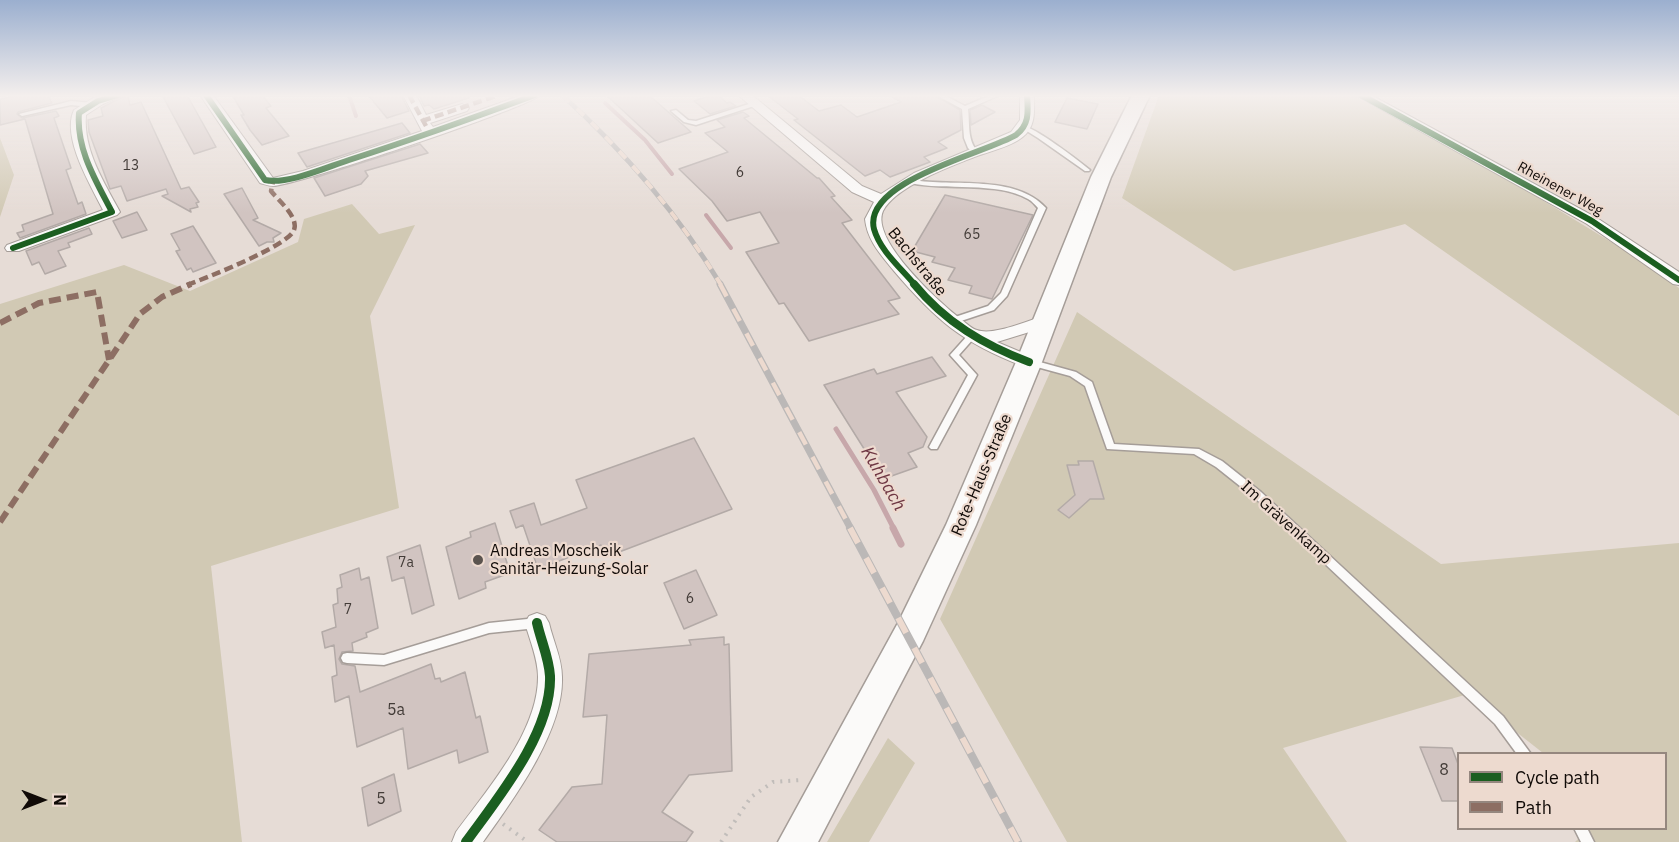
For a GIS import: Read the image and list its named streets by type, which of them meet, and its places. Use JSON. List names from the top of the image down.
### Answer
{
  "streets": {
    "main road": ["Rote-Haus-Straße"],
    "street": ["Rheinener Weg", "Bachstraße"],
    "lane": ["Im Grävenkamp"]
  },
  "crossings": [
    ["Bachstraße", "Rote-Haus-Straße"],
    ["Bachstraße", "Im Grävenkamp"],
    ["Rote-Haus-Straße", "Im Grävenkamp"]
  ],
  "water": ["Kuhbach"],
  "places": ["Andreas Moscheik Sanitär-Heizung-Solar"],
  "house_numbers": [
    "13",
    "6",
    "65",
    "7a",
    "6",
    "7",
    "5a",
    "8",
    "5"
  ],
  "legend": ["Cycle path", "Path"],
  "north": "right"
}
